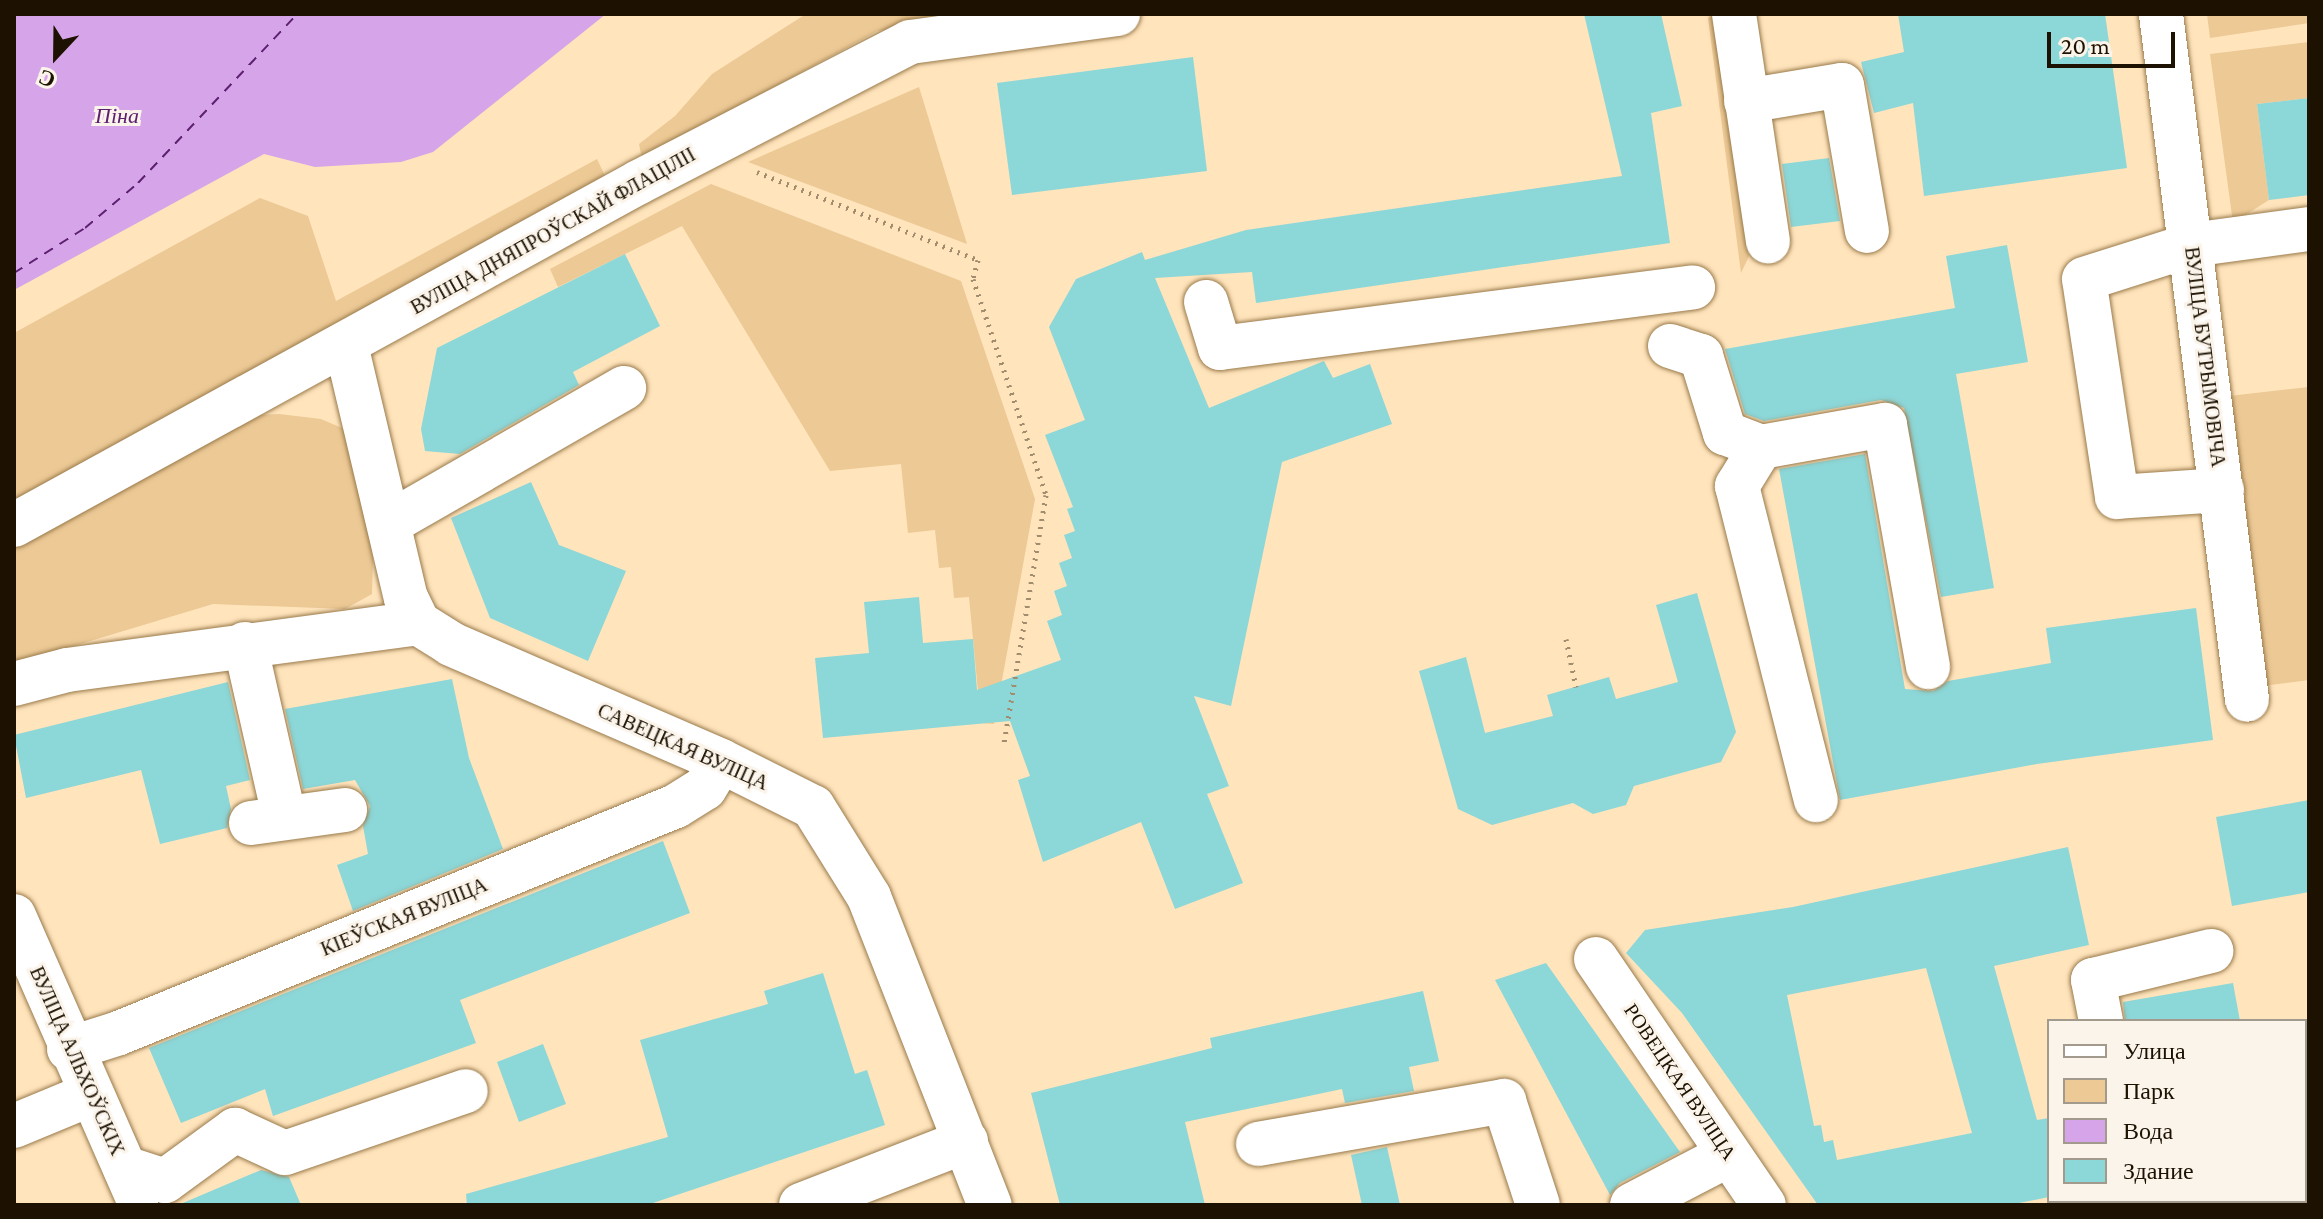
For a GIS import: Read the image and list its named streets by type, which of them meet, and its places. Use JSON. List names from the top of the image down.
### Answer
{
  "streets": {
    "street": [
      "ВУЛІЦА ДНЯПРОЎСКАЙ ФЛАЦІЛІІ",
      "ВУЛІЦА БУТРЫМОВІЧА",
      "САВЕЦКАЯ ВУЛІЦА",
      "КІЕЎСКАЯ ВУЛІЦА",
      "ВУЛІЦА АЛЬХОЎСКІХ",
      "РОВЕЦКАЯ ВУЛІЦА"
    ]
  },
  "crossings": [
    ["САВЕЦКАЯ ВУЛІЦА", "КІЕЎСКАЯ ВУЛІЦА"],
    ["КІЕЎСКАЯ ВУЛІЦА", "ВУЛІЦА АЛЬХОЎСКІХ"]
  ],
  "water": ["Піна"],
  "legend": [
    "Улица",
    "Парк",
    "Вода",
    "Здание"
  ],
  "scale_bar": "20 m",
  "north": "bottom"
}
